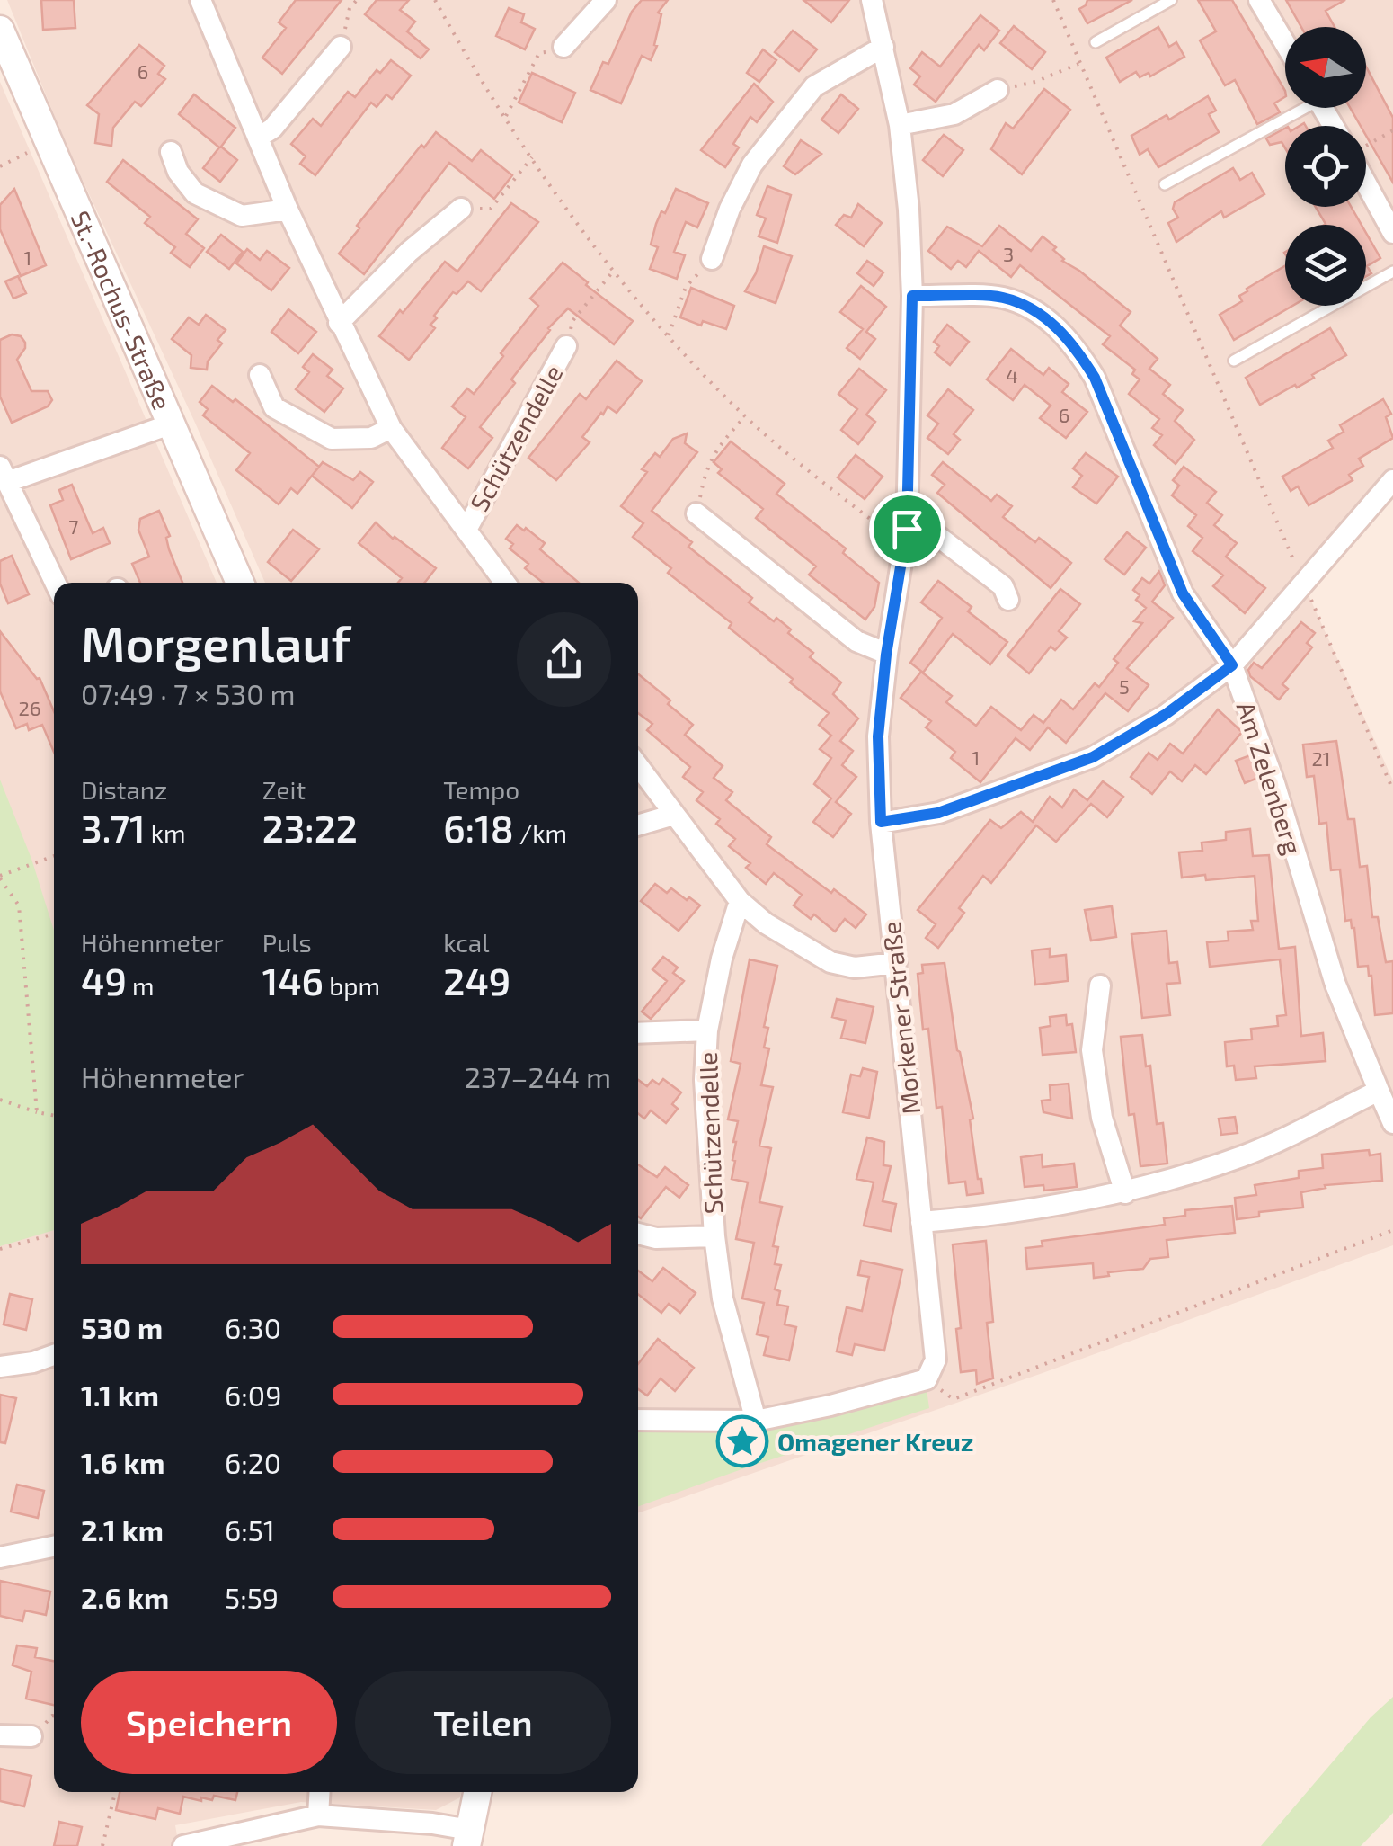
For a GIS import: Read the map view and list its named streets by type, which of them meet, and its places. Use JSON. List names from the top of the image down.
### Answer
{
  "streets": {
    "street": [
      "St.-Rochus-Straße",
      "Schützendelle",
      "Am Zelenberg",
      "Morkener Straße"
    ]
  },
  "crossings": [
    ["Am Zelenberg", "Morkener Straße"]
  ],
  "places": {
    "place": ["Omagener Kreuz"]
  },
  "house_numbers": [
    "6",
    "3",
    "1",
    "4",
    "6",
    "7",
    "5",
    "26",
    "1",
    "21"
  ],
  "north": "left",
  "page": {
    "heading": ["Morgenlauf", "07:49 · 7 × 530 m"],
    "stats": [
      ["Distanz", "3.71 km"],
      ["Zeit", "23:22"],
      ["Tempo", "6:18 /km"],
      ["Höhenmeter", "49 m"],
      ["Puls", "146 bpm"],
      ["kcal", "249"]
    ],
    "chart": ["Höhenmeter", "237–244 m"],
    "list": [
      {
        "name": "530 m",
        "note": "6:30"
      },
      {
        "name": "1.1 km",
        "note": "6:09"
      },
      {
        "name": "1.6 km",
        "note": "6:20"
      },
      {
        "name": "2.1 km",
        "note": "6:51"
      },
      {
        "name": "2.6 km",
        "note": "5:59"
      }
    ],
    "buttons": ["Speichern", "Teilen"]
  }
}
